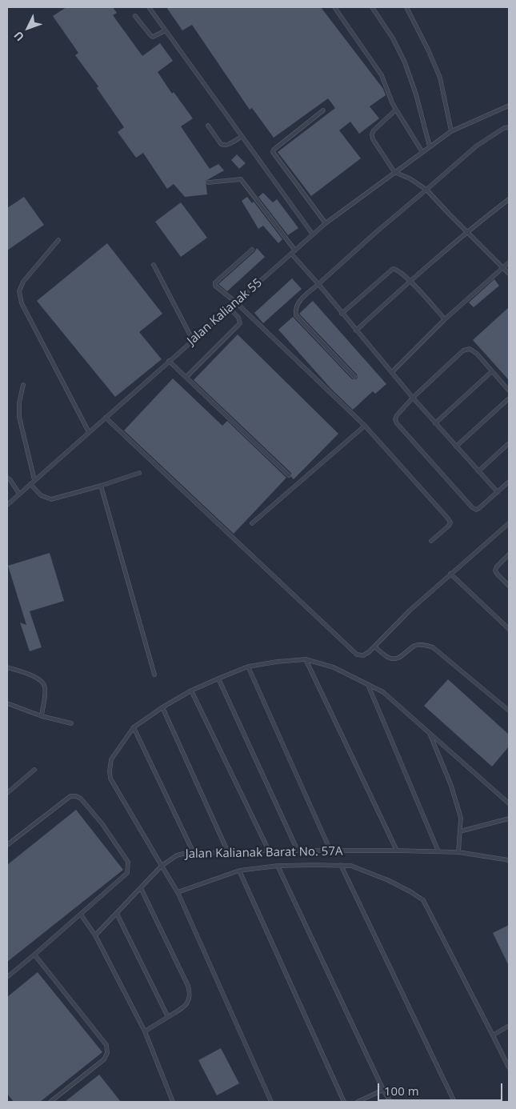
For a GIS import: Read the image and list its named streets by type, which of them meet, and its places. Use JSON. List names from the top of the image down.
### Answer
{
  "streets": {
    "lane": ["Jalan Kalianak 55", "Jalan Kalianak Barat No. 57A"]
  },
  "scale_bar": "100 m",
  "north": "bottom left"
}
